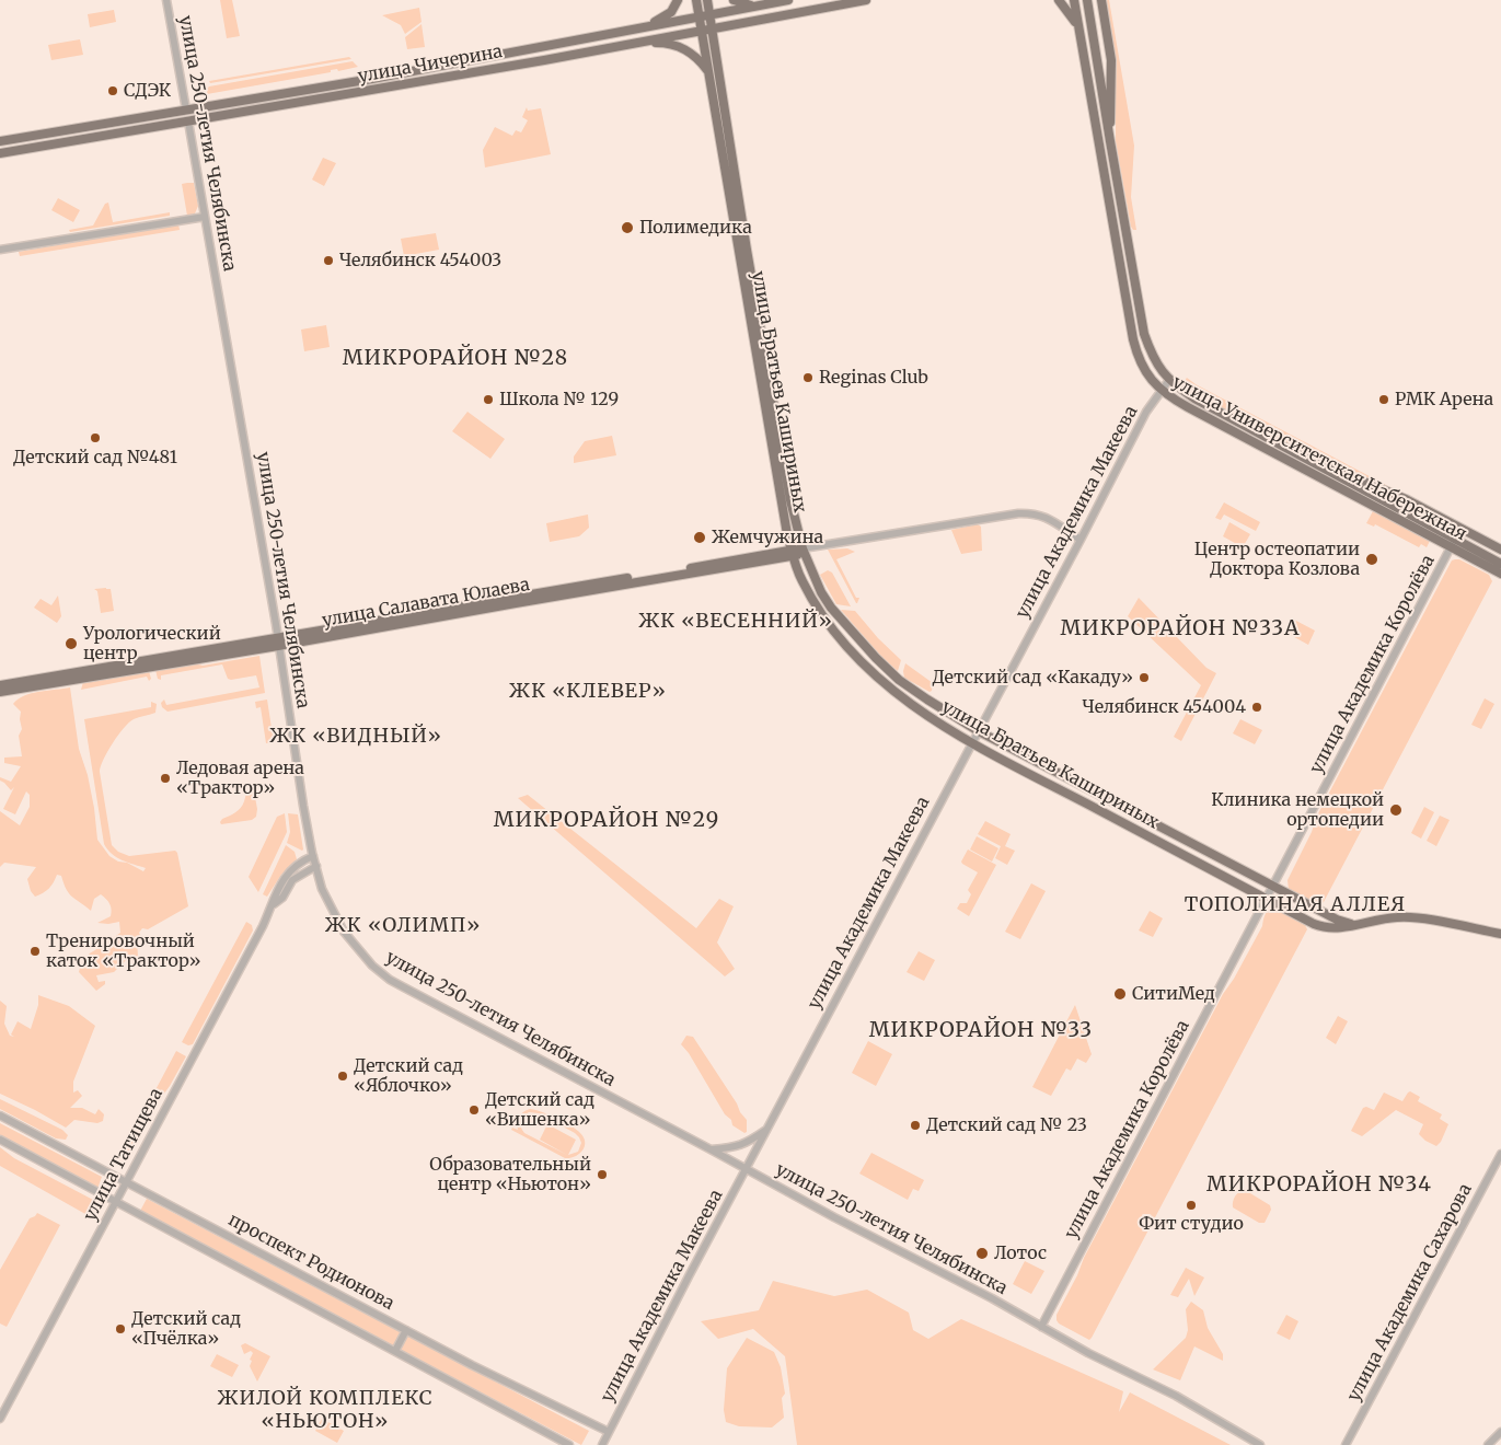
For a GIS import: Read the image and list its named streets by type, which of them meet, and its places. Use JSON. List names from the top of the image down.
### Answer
{
  "streets": {
    "main road": [
      "улица Чичерина",
      "улица 250-летия Челябинска",
      "улица Братьев Кашириных",
      "улица Университетская Набережная",
      "улица Салавата Юлаева"
    ],
    "street": [
      "улица Академика Макеева",
      "улица Академика Королёва",
      "улица Татищева",
      "проспект Родионова",
      "улица Академика Сахарова"
    ]
  },
  "crossings": [
    ["улица Чичерина", "улица 250-летия Челябинска"],
    ["улица Чичерина", "улица Братьев Кашириных"],
    ["улица 250-летия Челябинска", "улица Академика Макеева"],
    ["улица 250-летия Челябинска", "улица Салавата Юлаева"],
    ["улица 250-летия Челябинска", "улица Академика Королёва"],
    ["улица 250-летия Челябинска", "улица Татищева"],
    ["улица Братьев Кашириных", "улица Академика Макеева"],
    ["улица Братьев Кашириных", "улица Салавата Юлаева"],
    ["улица Братьев Кашириных", "улица Академика Королёва"],
    ["улица Университетская Набережная", "улица Академика Макеева"],
    ["улица Университетская Набережная", "улица Академика Королёва"],
    ["улица Академика Макеева", "улица Салавата Юлаева"],
    ["улица Академика Макеева", "проспект Родионова"],
    ["улица Татищева", "проспект Родионова"]
  ],
  "districts": [
    "МИКРОРАЙОН №28",
    "ЖК «ВЕСЕННИЙ»",
    "МИКРОРАЙОН №33А",
    "ЖК «КЛЕВЕР»",
    "ЖК «ВИДНЫЙ»",
    "МИКРОРАЙОН №29",
    "ТОПОЛИНАЯ АЛЛЕЯ",
    "ЖК «ОЛИМП»",
    "МИКРОРАЙОН №33",
    "МИКРОРАЙОН №34",
    "ЖИЛОЙ КОМПЛЕКС «НЬЮТОН»"
  ],
  "places": [
    "СДЭК",
    "Полимедика",
    "Челябинск 454003",
    "Reginas Club",
    "Школа № 129",
    "РМК Арена",
    "Детский сад №481",
    "Жемчужина",
    "Центр остеопатии Доктора Козлова",
    "Урологический центр",
    "Детский сад «Какаду»",
    "Челябинск 454004",
    "Ледовая арена «Трактор»",
    "Клиника немецкой ортопедии",
    "Тренировочный каток «Трактор»",
    "СитиМед",
    "Детский сад «Яблочко»",
    "Детский сад «Вишенка»",
    "Детский сад № 23",
    "Образовательный центр «Ньютон»",
    "Фит студио",
    "Лотос",
    "Детский сад «Пчёлка»"
  ]
}
